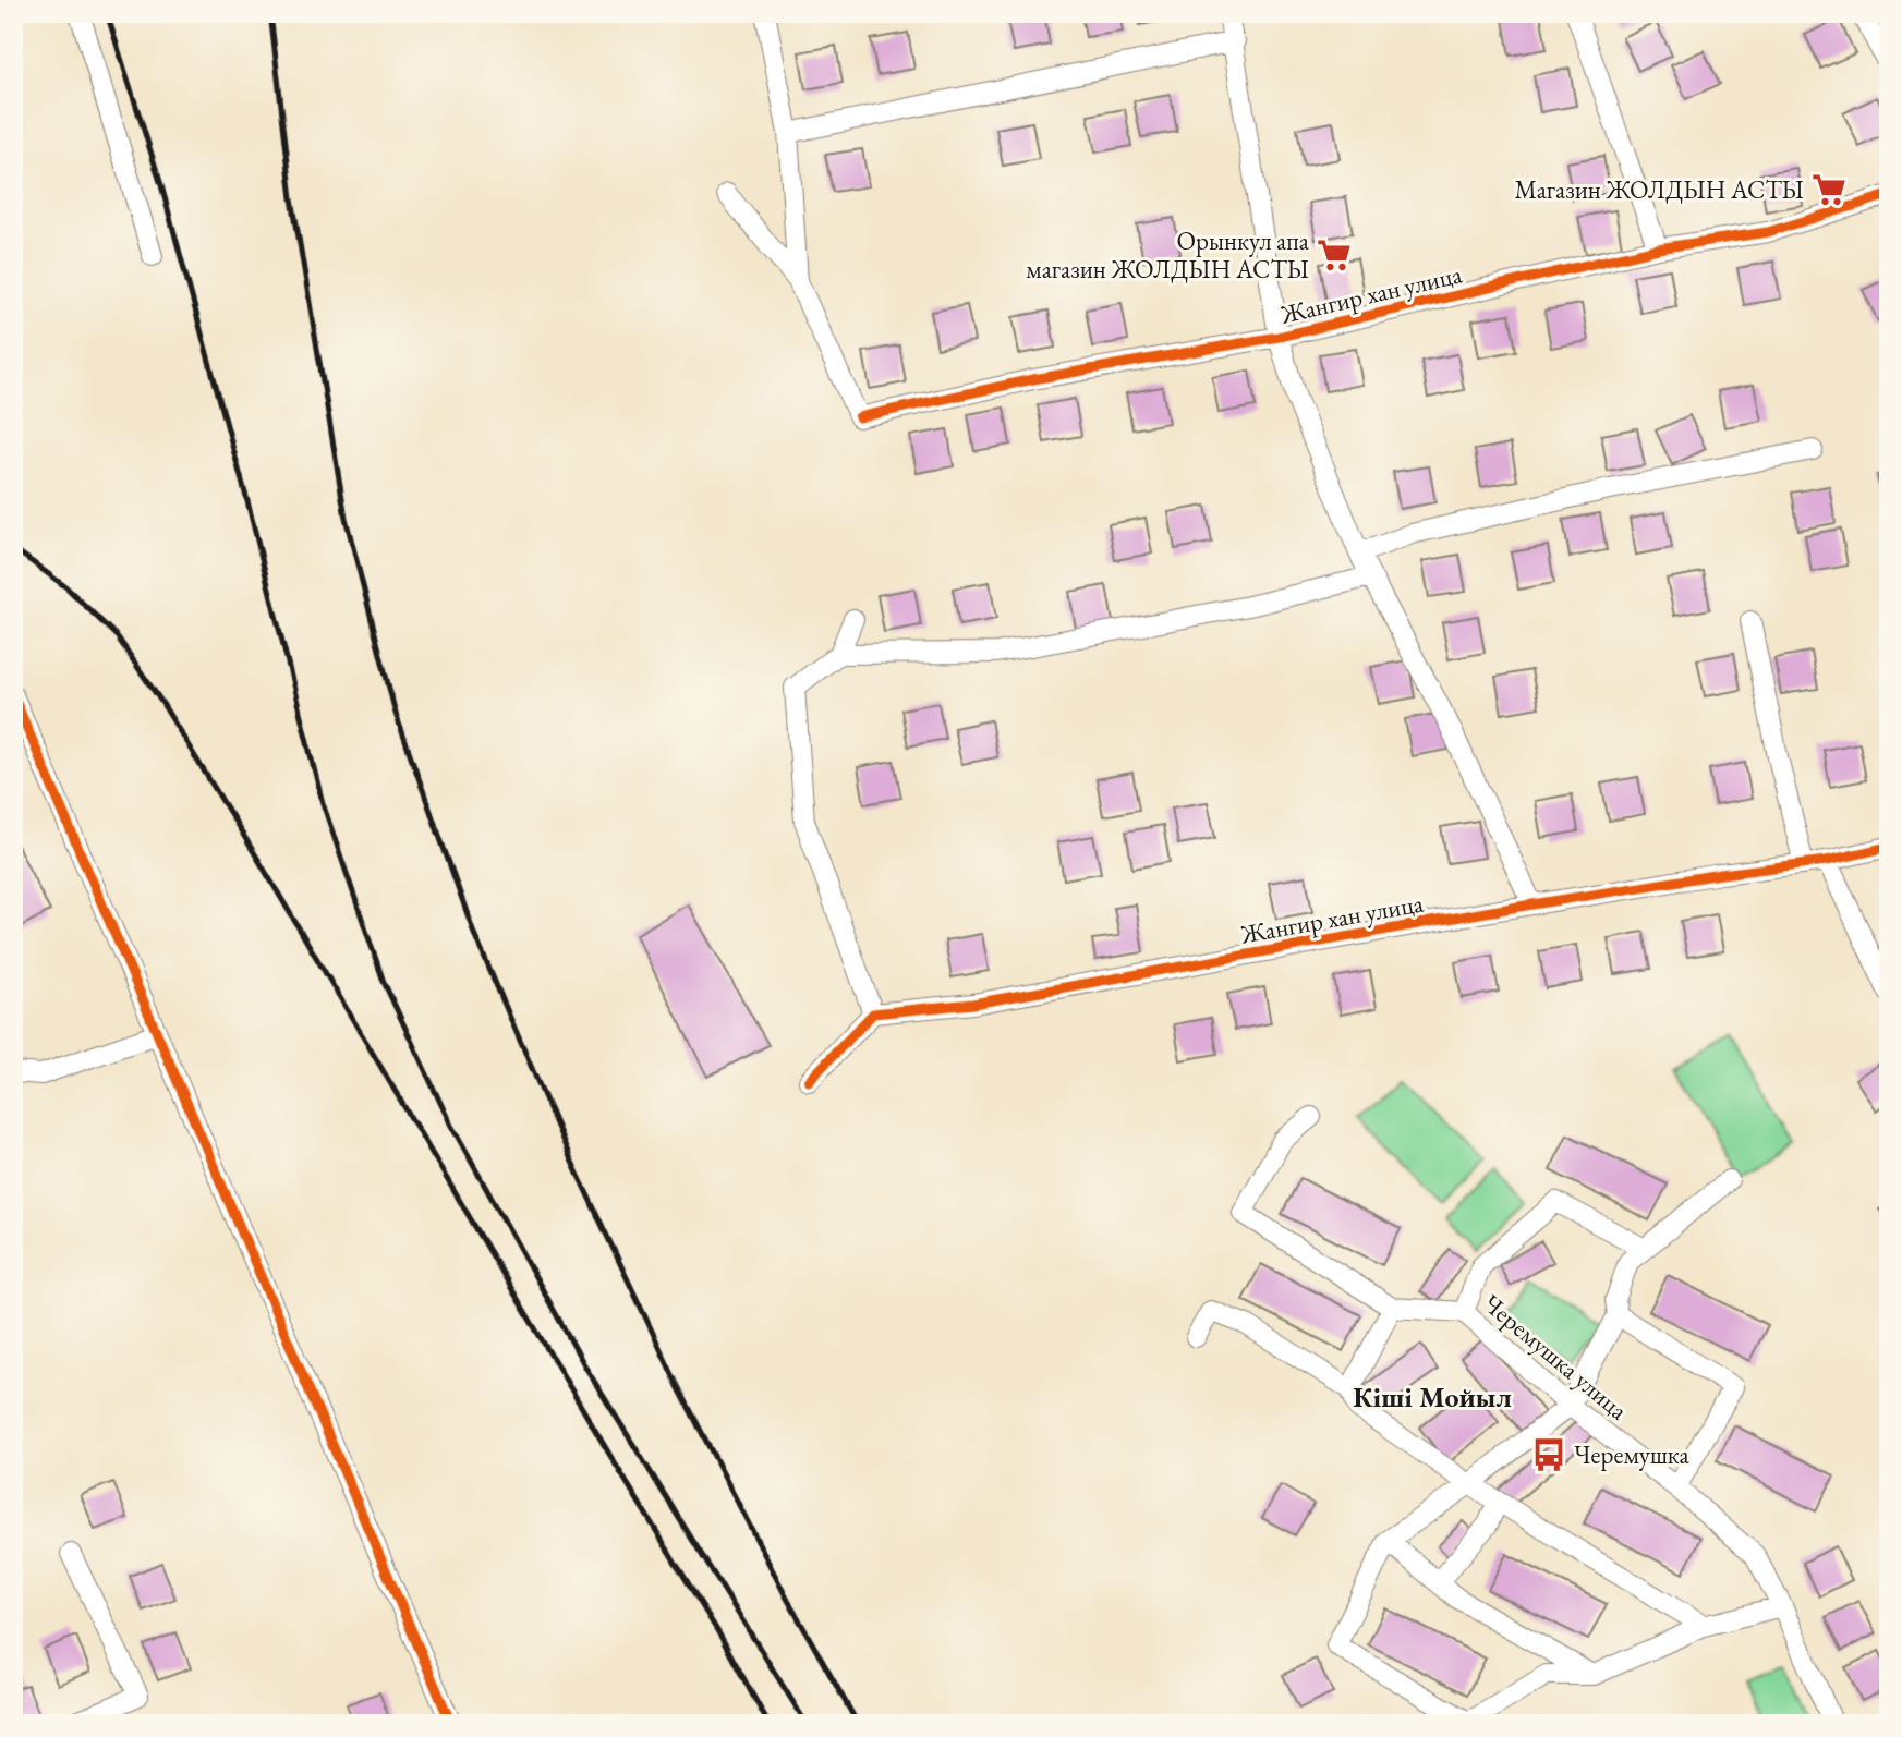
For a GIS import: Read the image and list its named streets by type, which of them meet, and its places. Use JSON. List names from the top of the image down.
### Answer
{
  "streets": {
    "street": ["Жангир хан улица", "Черемушка улица"]
  },
  "districts": ["Кіші Мойыл"],
  "places": {
    "supermarket": ["Магазин ЖОЛДЫН АСТЫ", "Орынкул апа магазин ЖОЛДЫН АСТЫ"],
    "bus stop": ["Черемушка"]
  }
}
